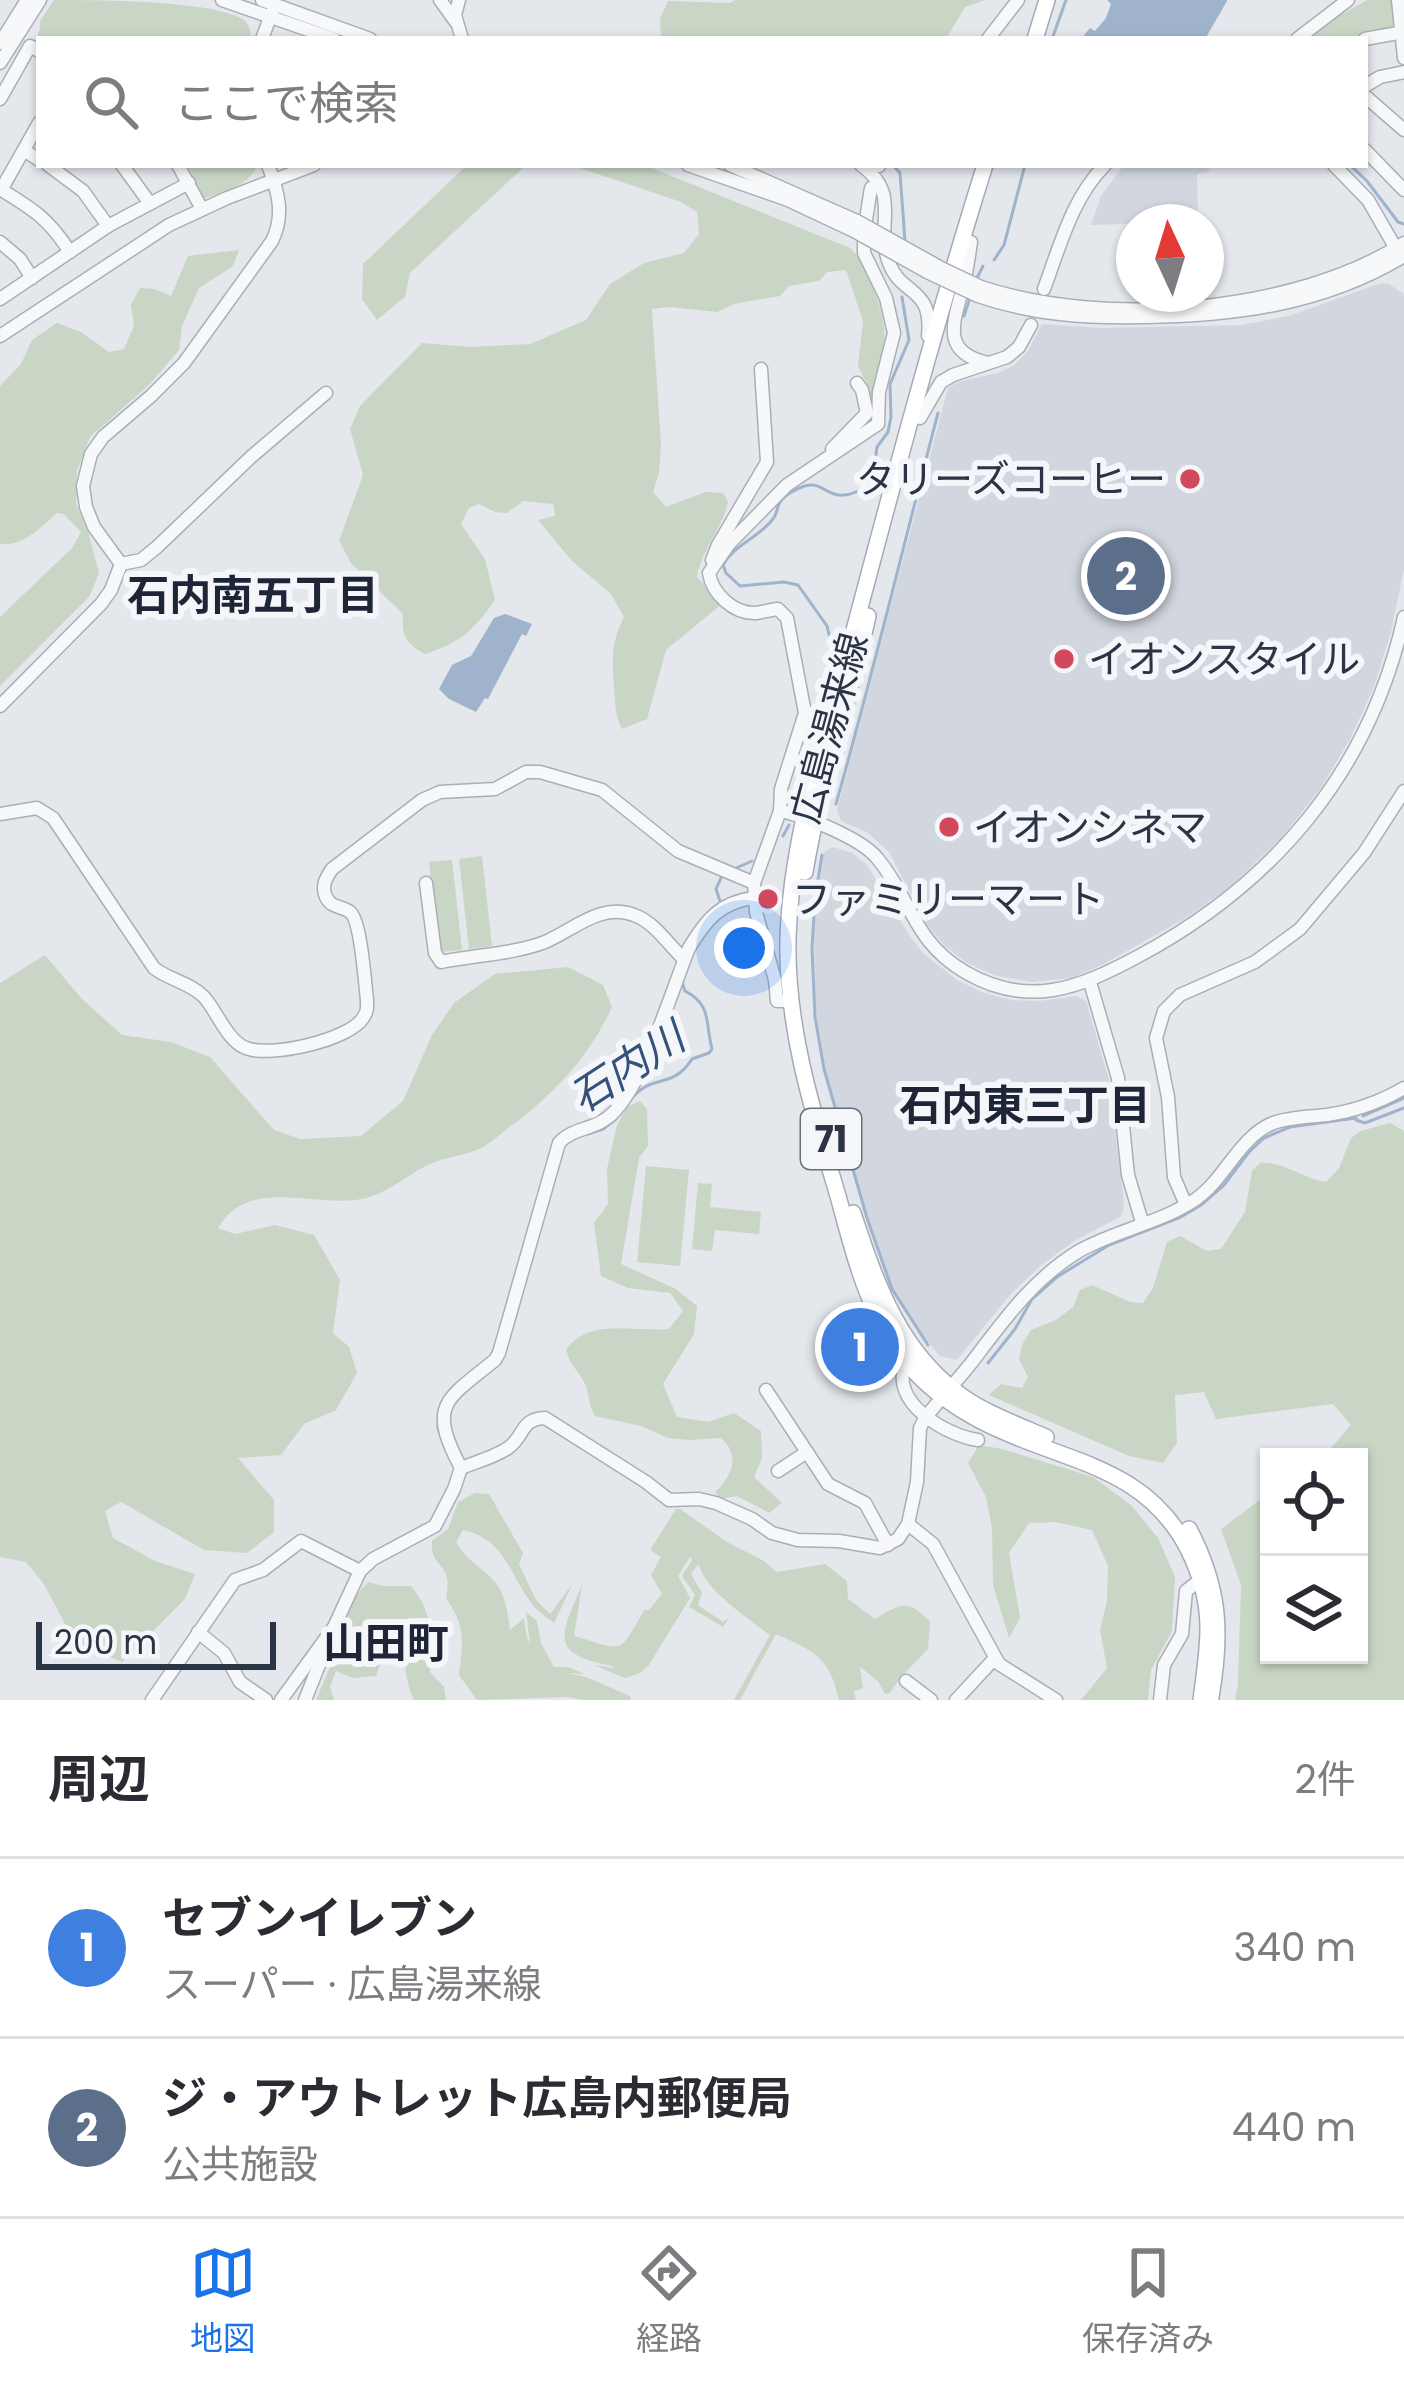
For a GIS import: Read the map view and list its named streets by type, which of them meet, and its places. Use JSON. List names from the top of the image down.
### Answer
{
  "streets": {
    "main road": ["広島湯来線", "71"]
  },
  "districts": ["石内南五丁目", "石内東三丁目", "山田町"],
  "water": ["石内川"],
  "places": [
    "タリーズコーヒー",
    "イオンスタイル",
    "イオンシネマ",
    "ファミリーマート"
  ],
  "scale_bar": "200 m",
  "north": "top",
  "page": {
    "search": "ここで検索",
    "pins": ["2", "1"],
    "scale": "200 m",
    "heading": ["周辺", "2件"],
    "list": [
      {
        "mark": "1",
        "name": "セブンイレブン",
        "note": "スーパー · 広島湯来線",
        "value": "340 m"
      },
      {
        "mark": "2",
        "name": "ジ・アウトレット広島内郵便局",
        "note": "公共施設",
        "value": "440 m"
      }
    ],
    "nav": ["地図", "経路", "保存済み"]
  }
}
